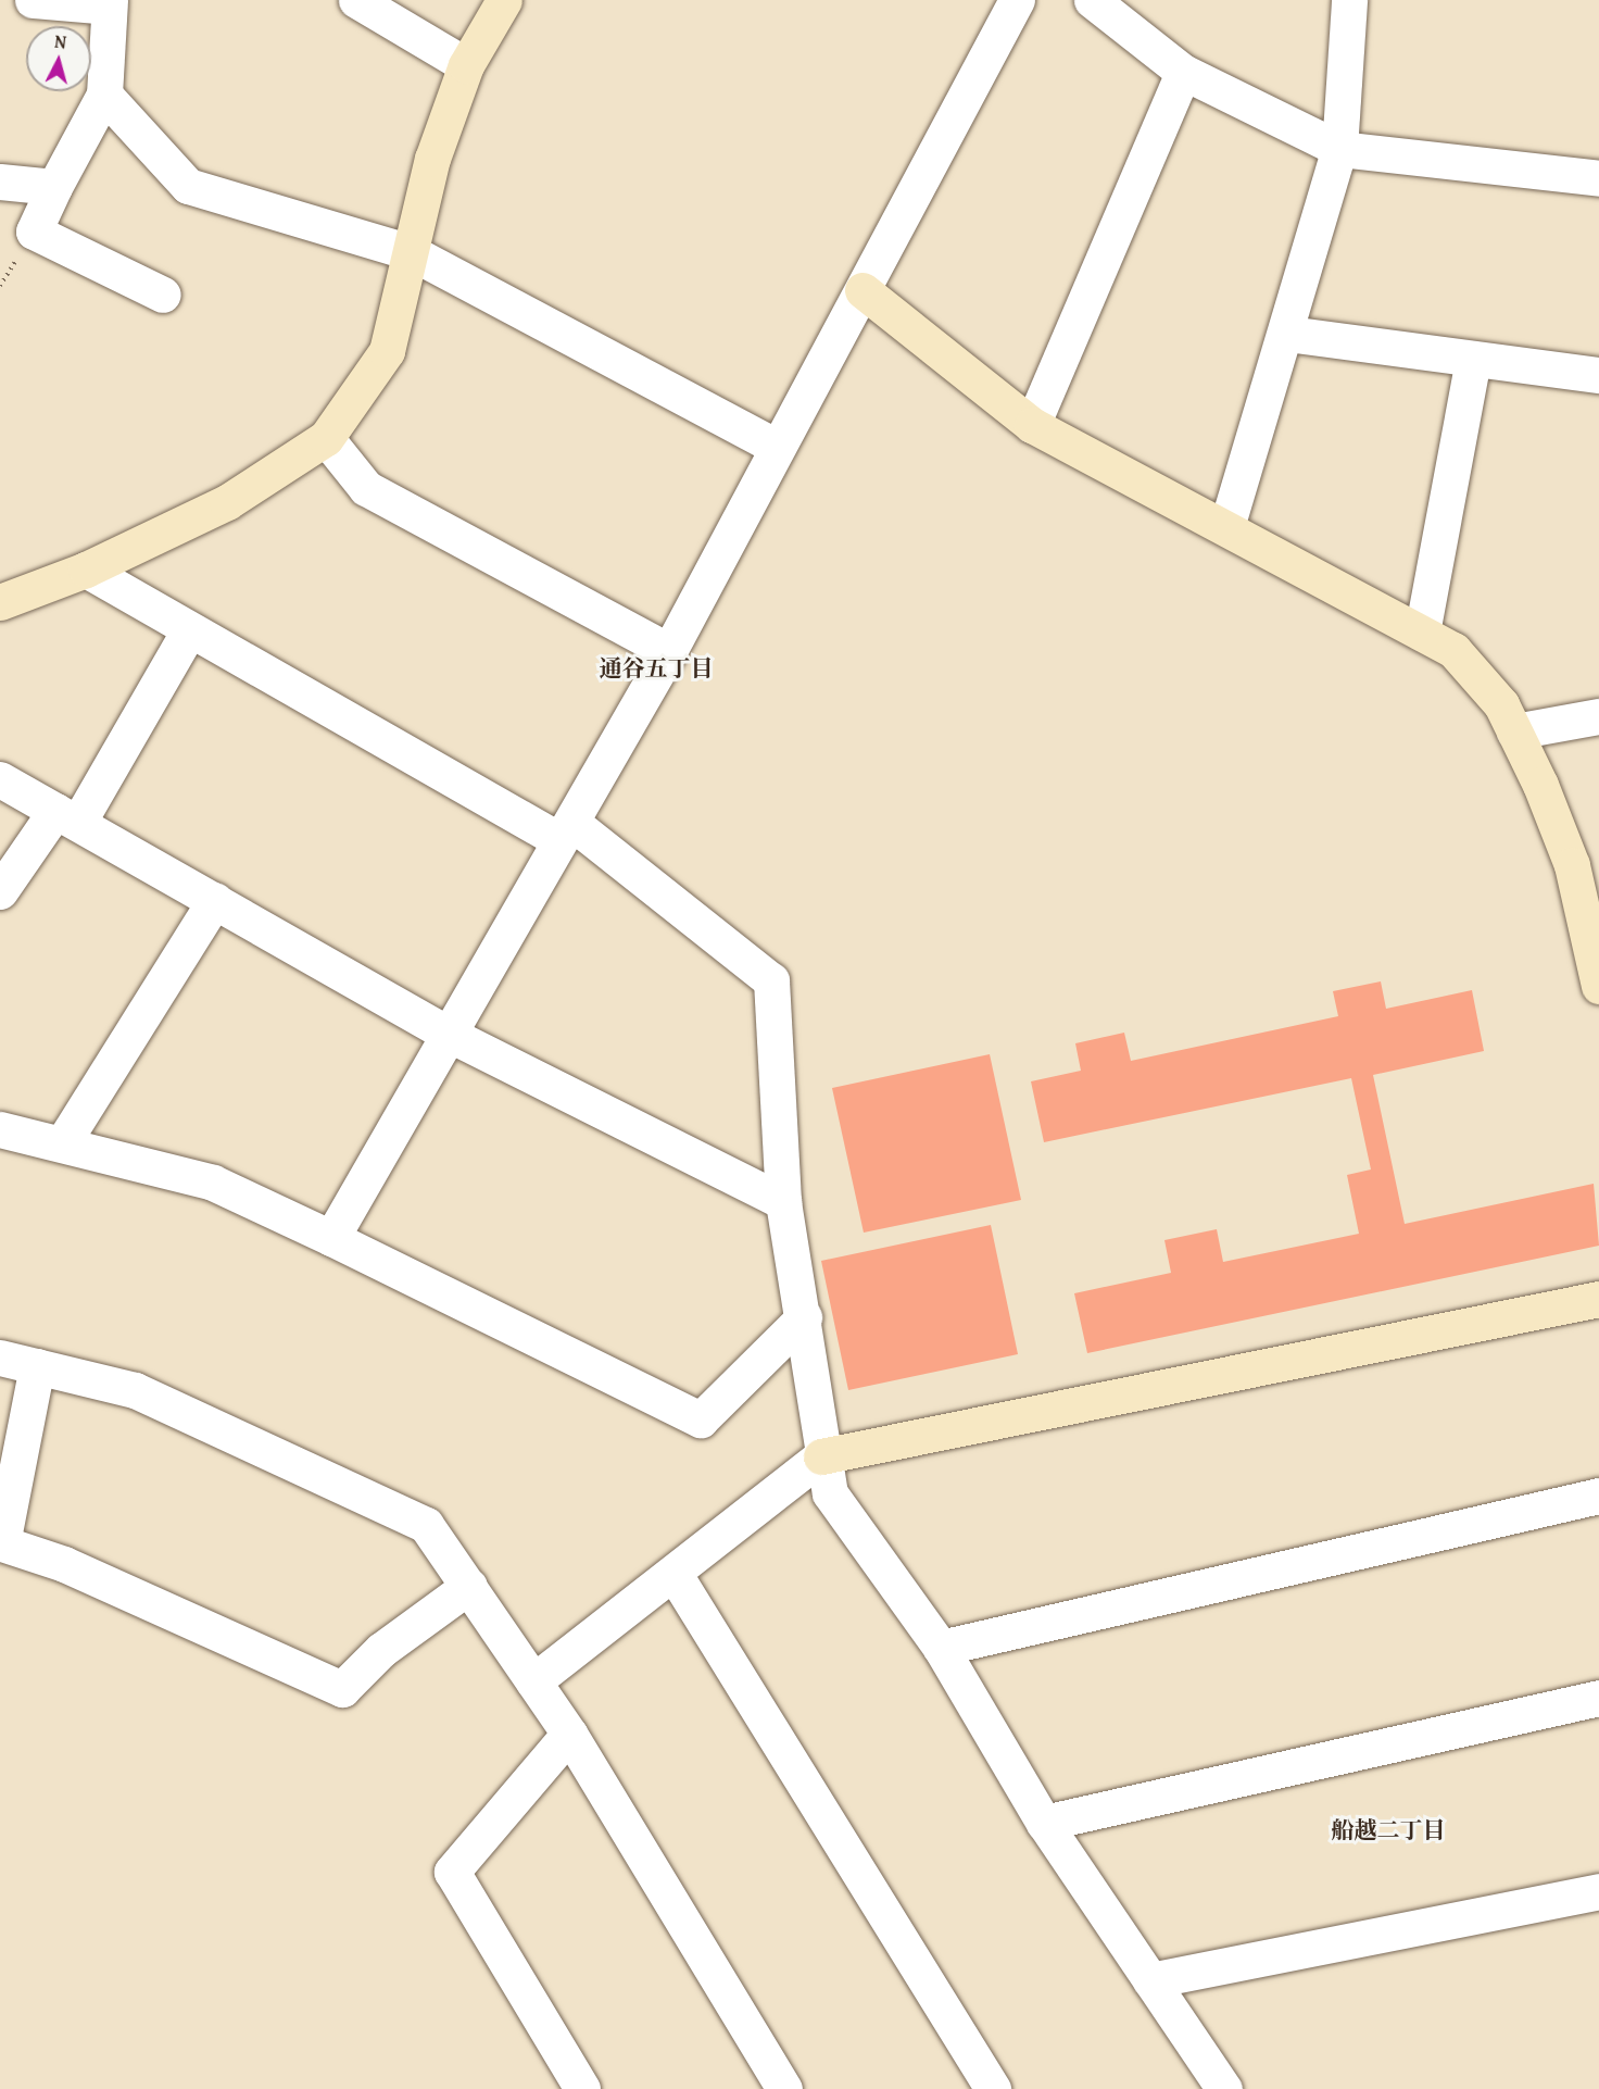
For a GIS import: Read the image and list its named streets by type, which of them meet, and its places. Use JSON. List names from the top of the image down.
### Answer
{
  "districts": ["通谷五丁目", "船越二丁目"],
  "north": "top"
}
